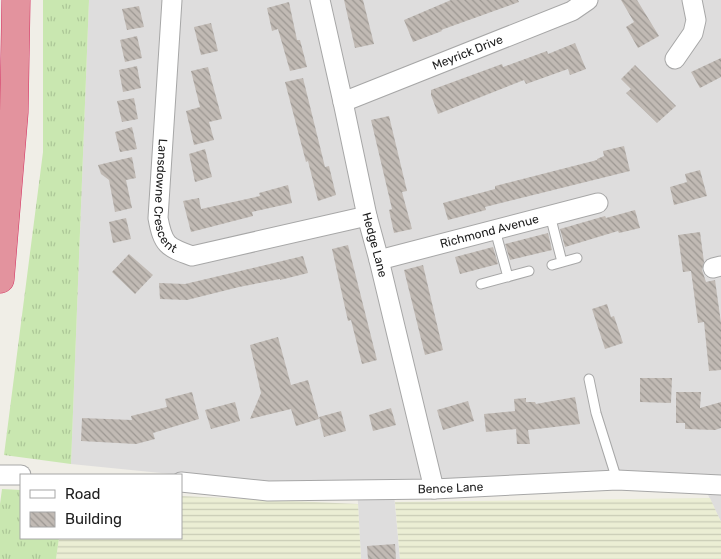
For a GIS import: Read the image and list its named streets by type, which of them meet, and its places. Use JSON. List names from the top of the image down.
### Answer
{
  "streets": {
    "street": [
      "Meyrick Drive",
      "Lansdowne Crescent",
      "Richmond Avenue",
      "Hedge Lane",
      "Bence Lane"
    ]
  },
  "crossings": [
    ["Meyrick Drive", "Hedge Lane"],
    ["Lansdowne Crescent", "Hedge Lane"],
    ["Richmond Avenue", "Hedge Lane"],
    ["Hedge Lane", "Bence Lane"]
  ],
  "legend": ["Road", "Building"]
}
